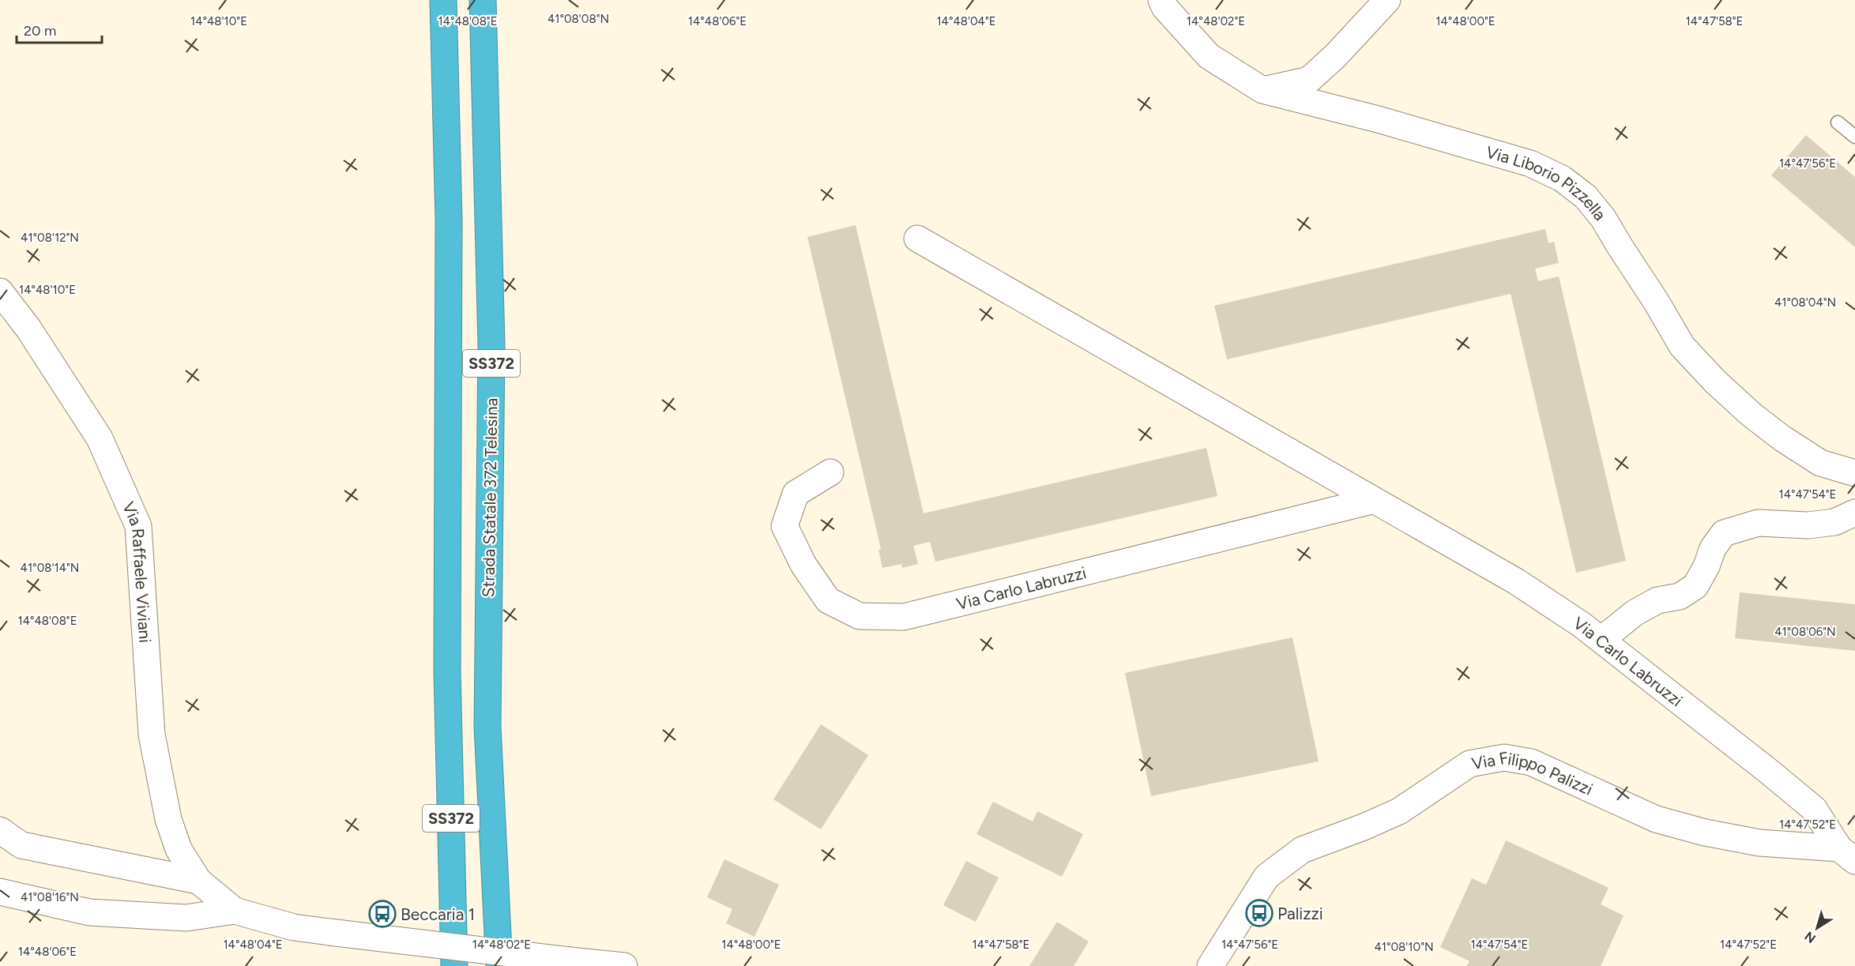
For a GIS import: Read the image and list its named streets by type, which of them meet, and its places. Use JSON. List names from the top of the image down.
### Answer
{
  "streets": {
    "highway": ["SS372", "Strada Statale 372 Telesina"],
    "street": [
      "Via Liborio Pizzella",
      "Via Raffaele Viviani",
      "Via Carlo Labruzzi",
      "Via Filippo Palizzi"
    ]
  },
  "crossings": [
    ["Via Carlo Labruzzi", "Via Filippo Palizzi"]
  ],
  "places": {
    "bus stop": ["Palizzi", "Beccaria 1"]
  },
  "scale_bar": "20 m",
  "north": "bottom left",
  "coordinates": [
    "41°08'08\"N",
    "14°48'10\"E",
    "14°48'08\"E",
    "14°48'06\"E",
    "14°48'04\"E",
    "14°48'02\"E",
    "14°48'00\"E",
    "14°47'58\"E",
    "14°47'56\"E",
    "41°08'12\"N",
    "41°08'04\"N",
    "14°47'54\"E",
    "41°08'14\"N",
    "41°08'06\"N",
    "14°47'52\"E",
    "41°08'16\"N",
    "41°08'10\"N"
  ]
}
